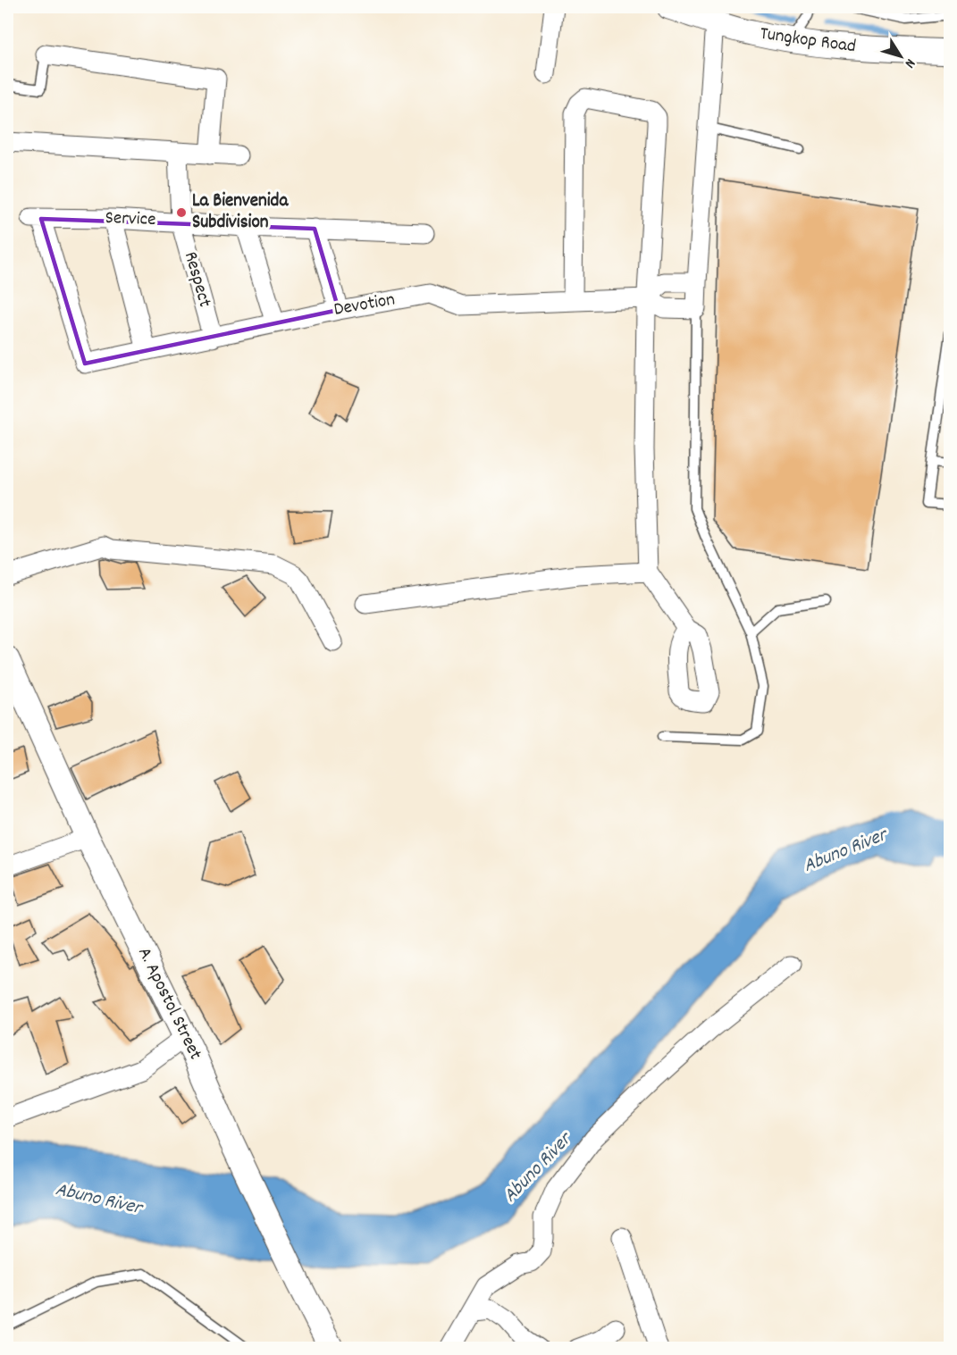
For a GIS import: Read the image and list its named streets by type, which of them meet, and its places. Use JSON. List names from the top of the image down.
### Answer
{
  "streets": {
    "street": [
      "Tungkop Road",
      "Service",
      "Respect",
      "Devotion",
      "A. Apostol Street"
    ]
  },
  "crossings": [
    ["Service", "Respect"],
    ["Service", "Devotion"],
    ["Respect", "Devotion"]
  ],
  "water": ["Abuno River"],
  "places": ["La Bienvenida Subdivision"],
  "north": "bottom right"
}
